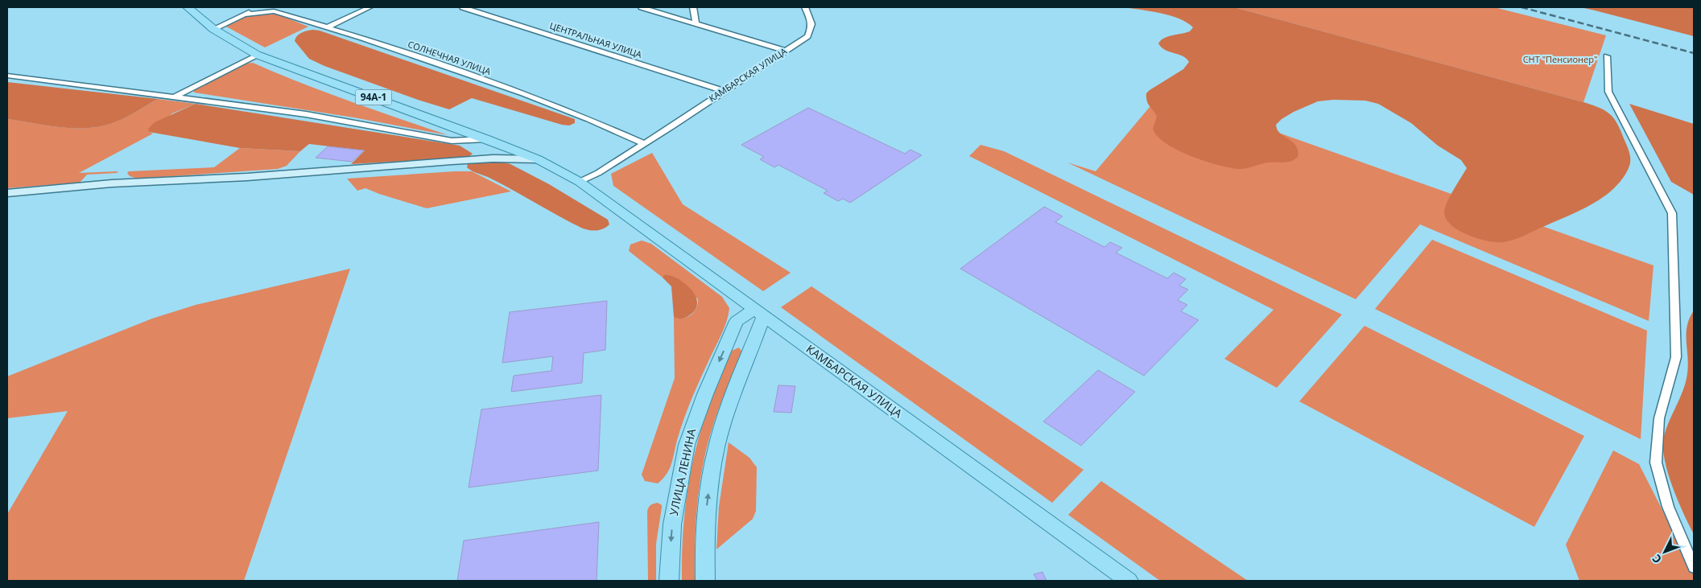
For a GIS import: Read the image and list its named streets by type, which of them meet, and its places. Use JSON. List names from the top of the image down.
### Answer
{
  "streets": {
    "main road": ["КАМБАРСКАЯ УЛИЦА", "94А-1", "УЛИЦА ЛЕНИНА"],
    "street": ["ЦЕНТРАЛЬНАЯ УЛИЦА", "СОЛНЕЧНАЯ УЛИЦА"]
  },
  "crossings": [
    ["ЦЕНТРАЛЬНАЯ УЛИЦА", "КАМБАРСКАЯ УЛИЦА"],
    ["СОЛНЕЧНАЯ УЛИЦА", "КАМБАРСКАЯ УЛИЦА"],
    ["КАМБАРСКАЯ УЛИЦА", "94А-1"]
  ],
  "parks": ["СНТ \"Пенсионер\""],
  "north": "bottom left"
}
